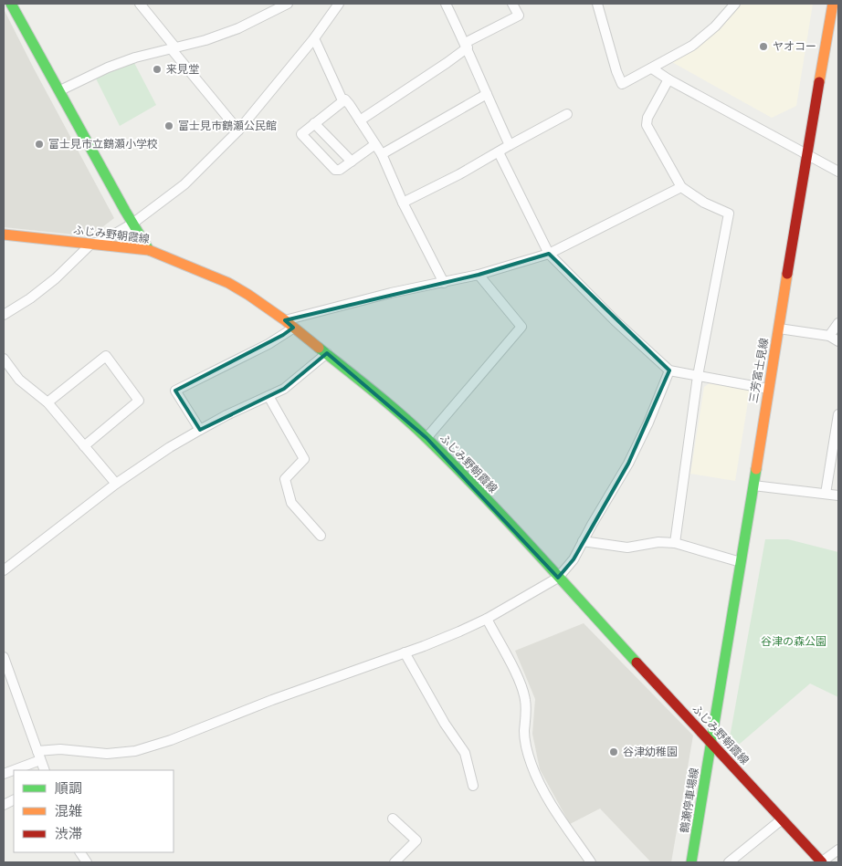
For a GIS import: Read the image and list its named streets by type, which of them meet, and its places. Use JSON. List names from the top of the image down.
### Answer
{
  "streets": {
    "main road": ["ふじみ野朝霞線", "三芳富士見線", "鶴瀬停車場線"]
  },
  "crossings": [
    ["ふじみ野朝霞線", "三芳富士見線"],
    ["ふじみ野朝霞線", "鶴瀬停車場線"],
    ["三芳富士見線", "鶴瀬停車場線"]
  ],
  "parks": ["谷津の森公園"],
  "places": [
    "ヤオコー",
    "来見堂",
    "富士見市鶴瀬公民館",
    "富士見市立鶴瀬小学校",
    "谷津幼稚園"
  ],
  "legend": ["順調", "混雑", "渋滞"]
}
